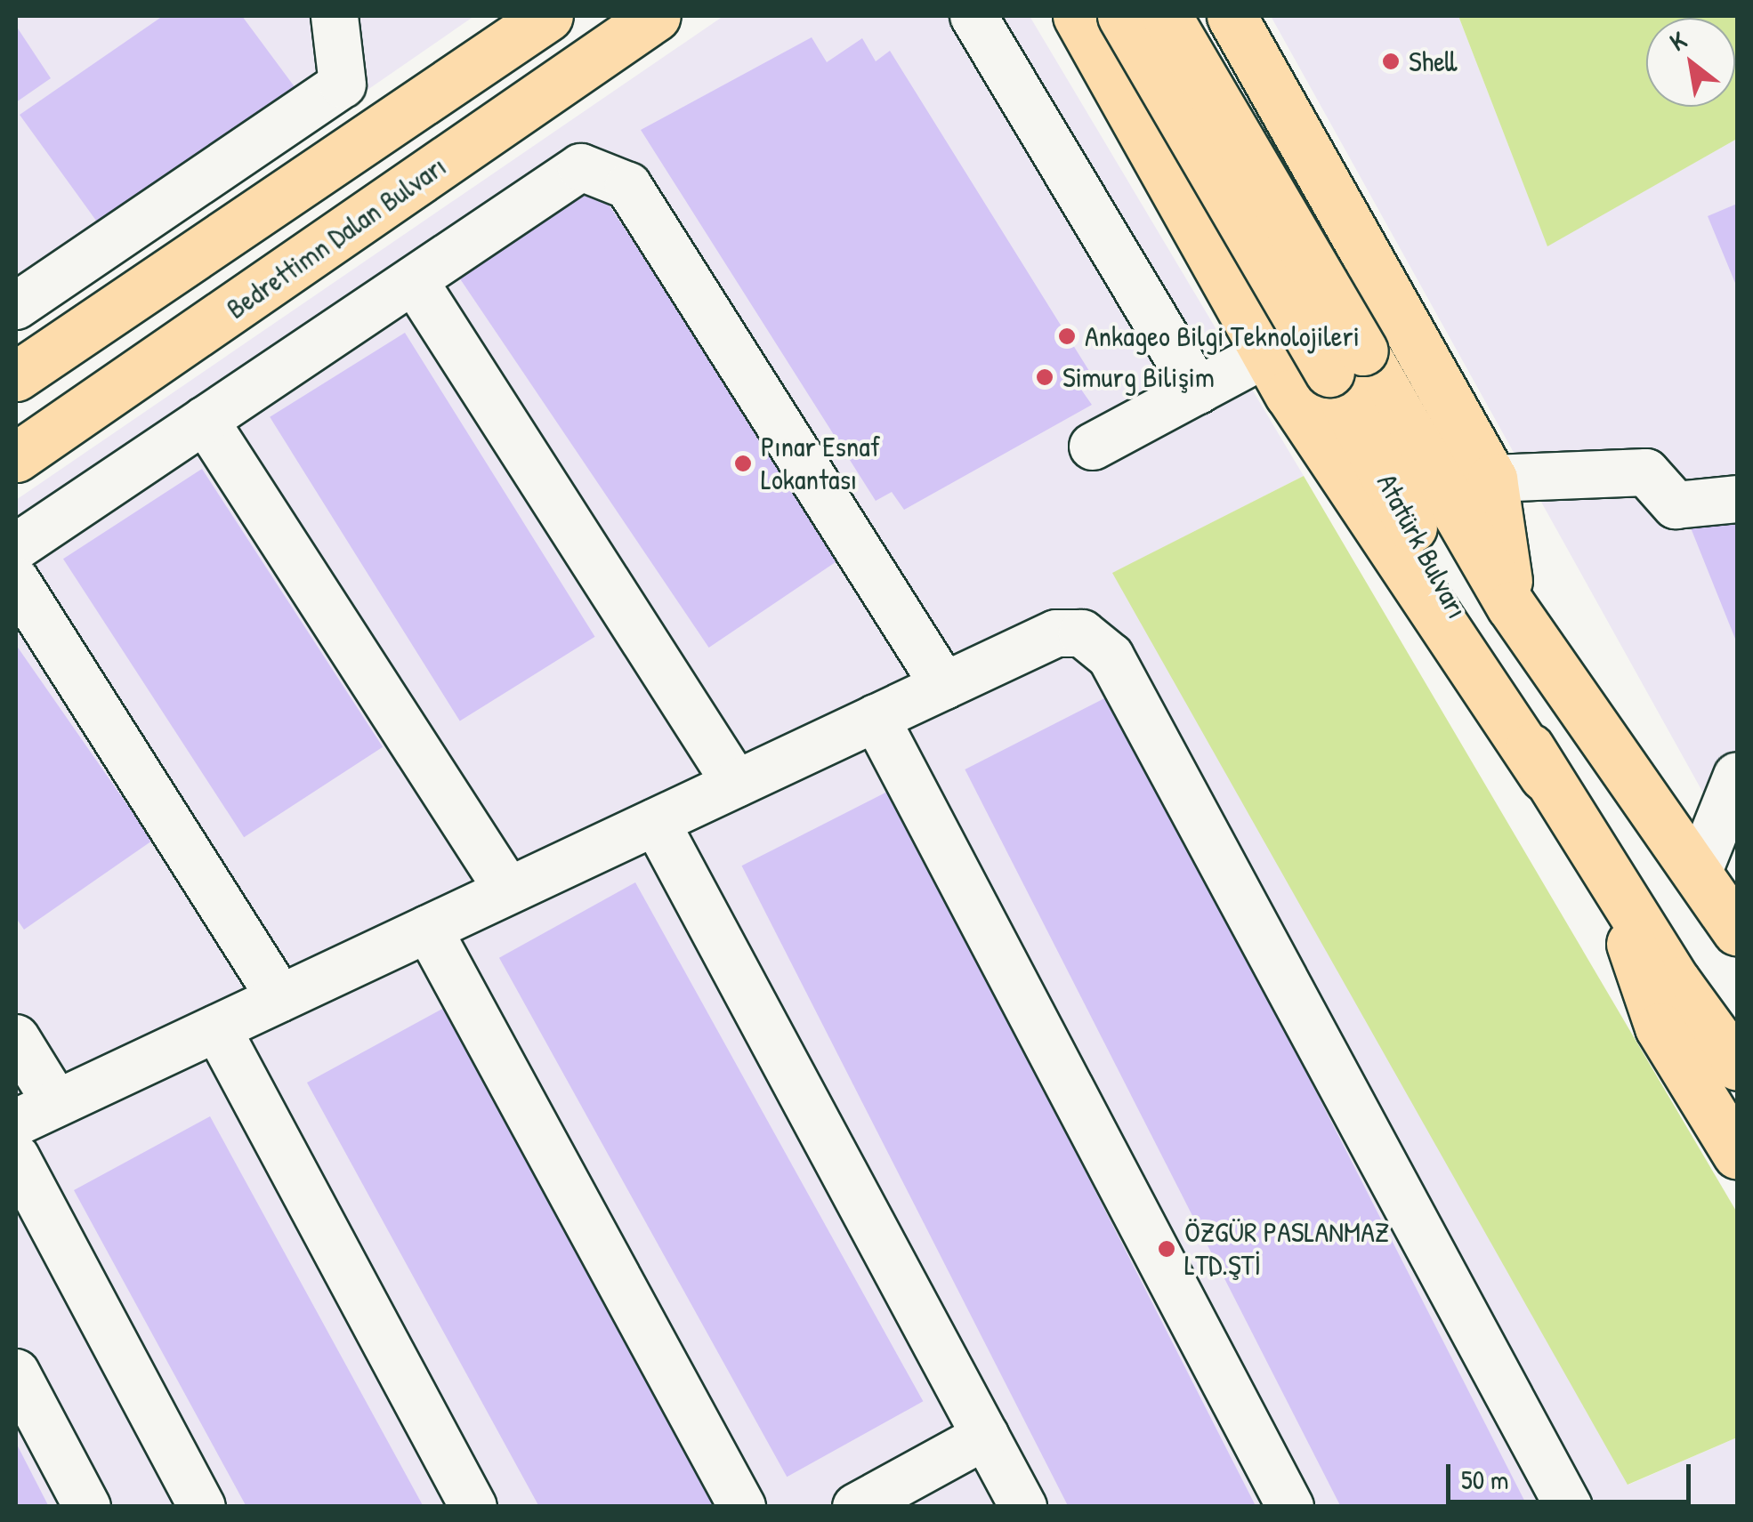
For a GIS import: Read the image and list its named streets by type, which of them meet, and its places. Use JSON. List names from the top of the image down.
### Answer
{
  "streets": {
    "main road": ["Bedrettimn Dalan Bulvarı", "Atatürk Bulvarı"]
  },
  "places": [
    "Shell",
    "Ankageo Bilgi Teknolojileri",
    "Simurg Bilişim",
    "Pınar Esnaf Lokantası",
    "ÖZGÜR PASLANMAZ LTD.ŞTİ"
  ],
  "scale_bar": "50 m",
  "north": "top left"
}
